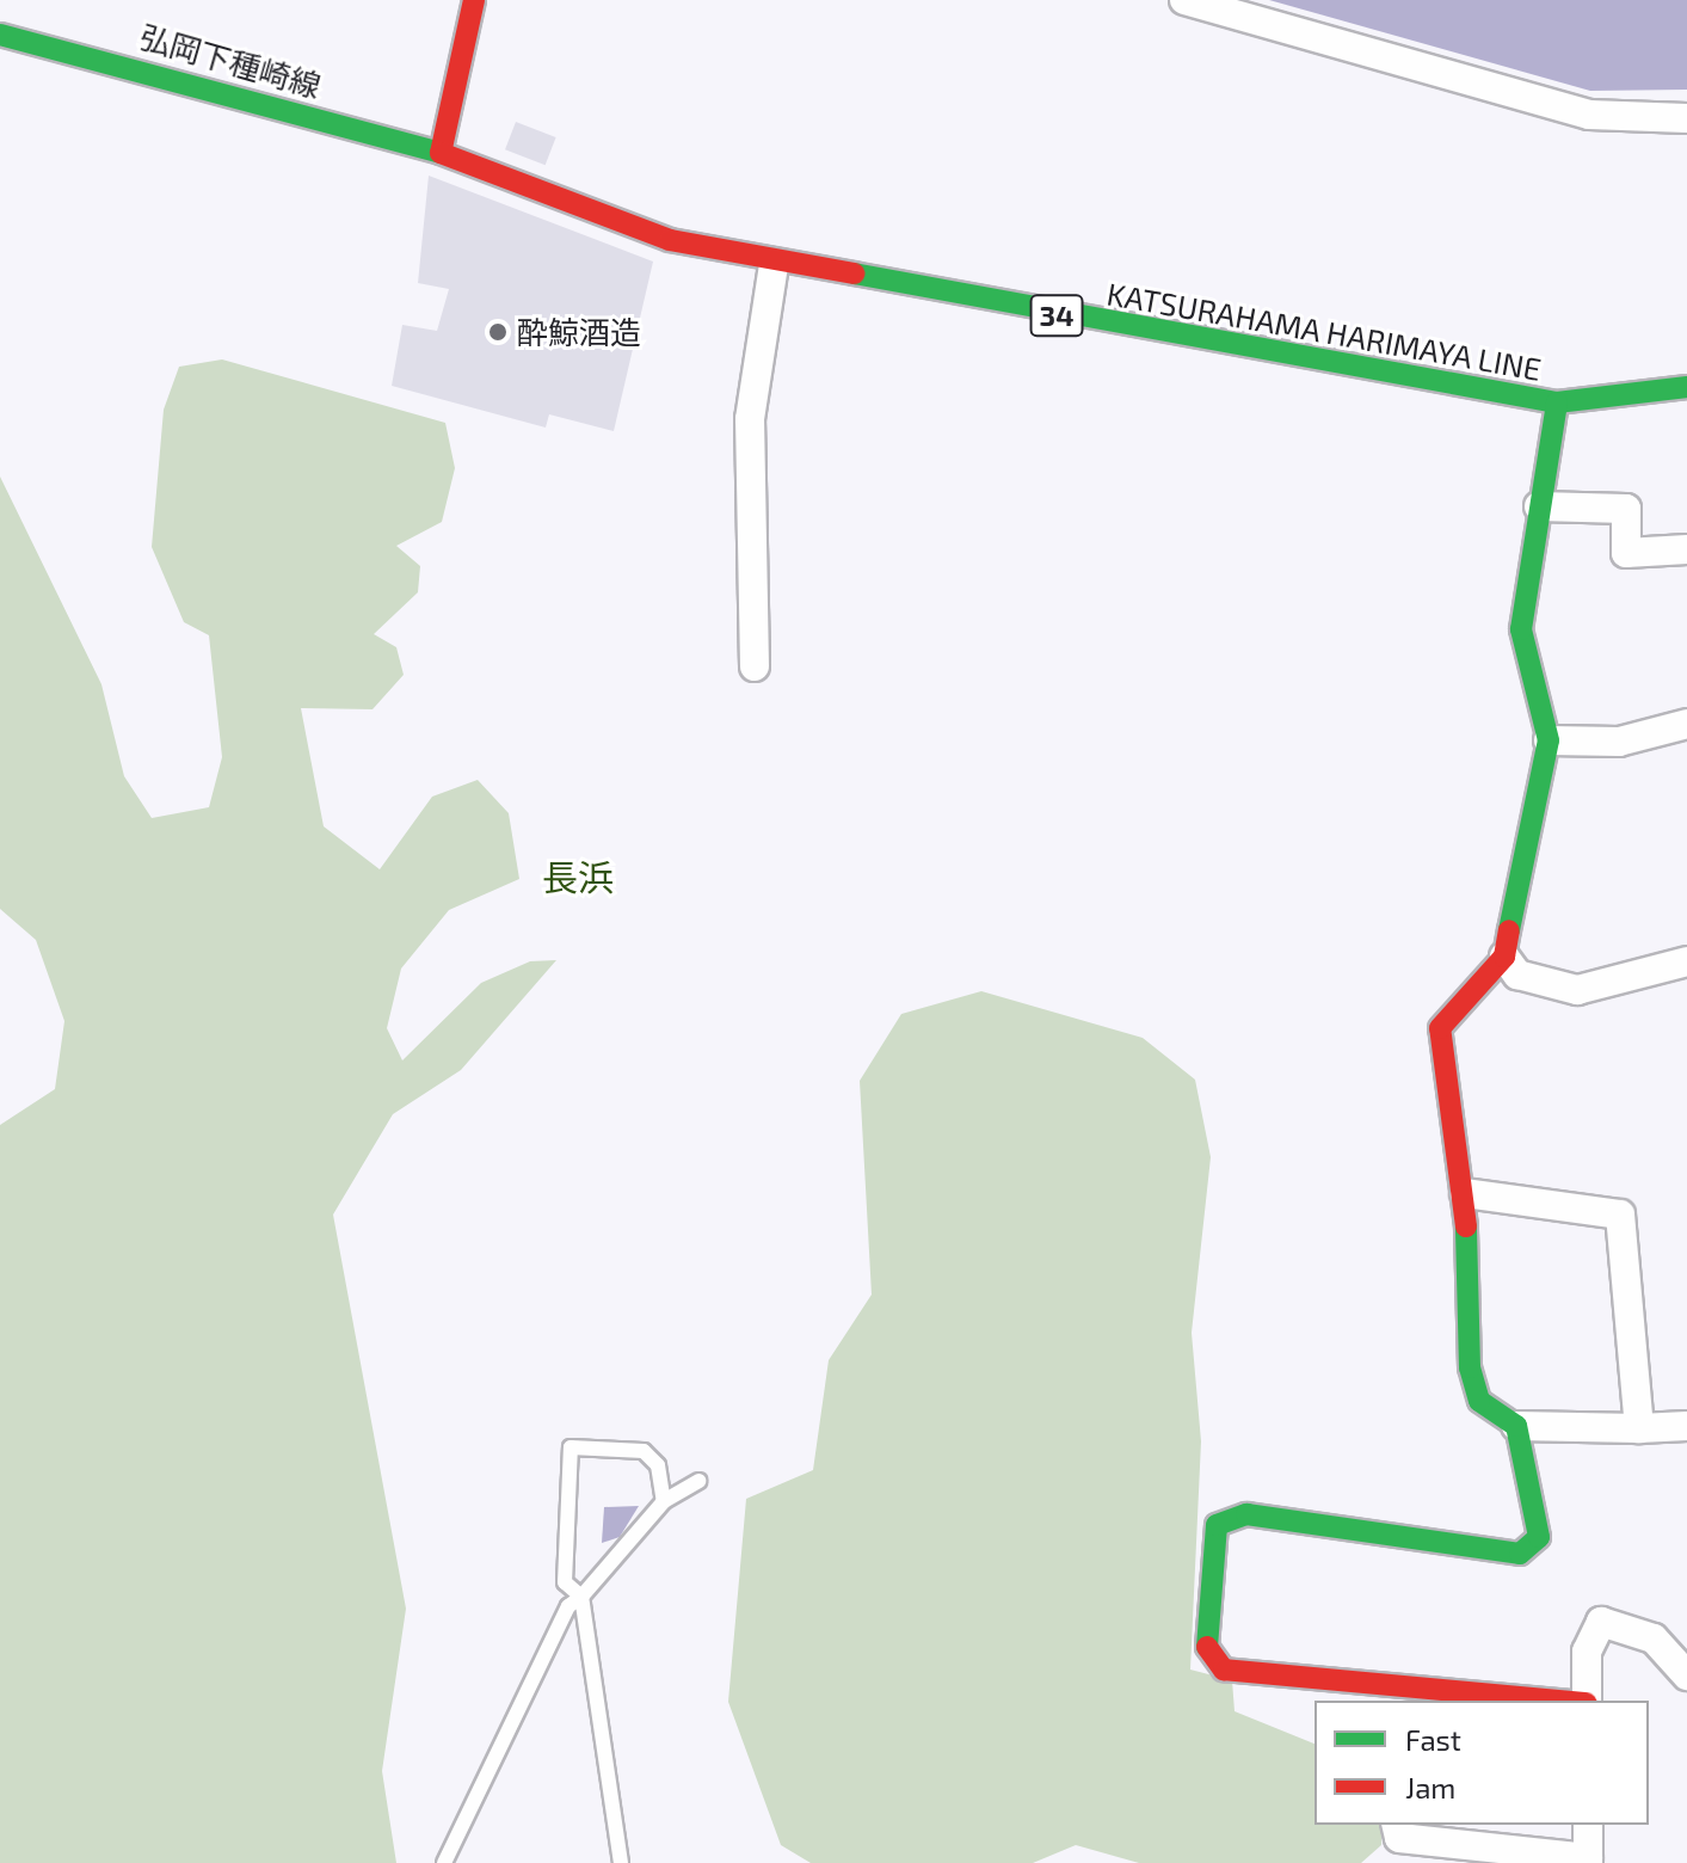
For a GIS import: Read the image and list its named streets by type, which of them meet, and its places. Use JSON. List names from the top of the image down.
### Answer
{
  "streets": {
    "street": ["弘岡下種崎線", "34", "KATSURAHAMA HARIMAYA LINE"]
  },
  "crossings": [
    ["弘岡下種崎線", "KATSURAHAMA HARIMAYA LINE"]
  ],
  "districts": ["長浜"],
  "places": ["酔鯨酒造"],
  "legend": ["Fast", "Jam"]
}
